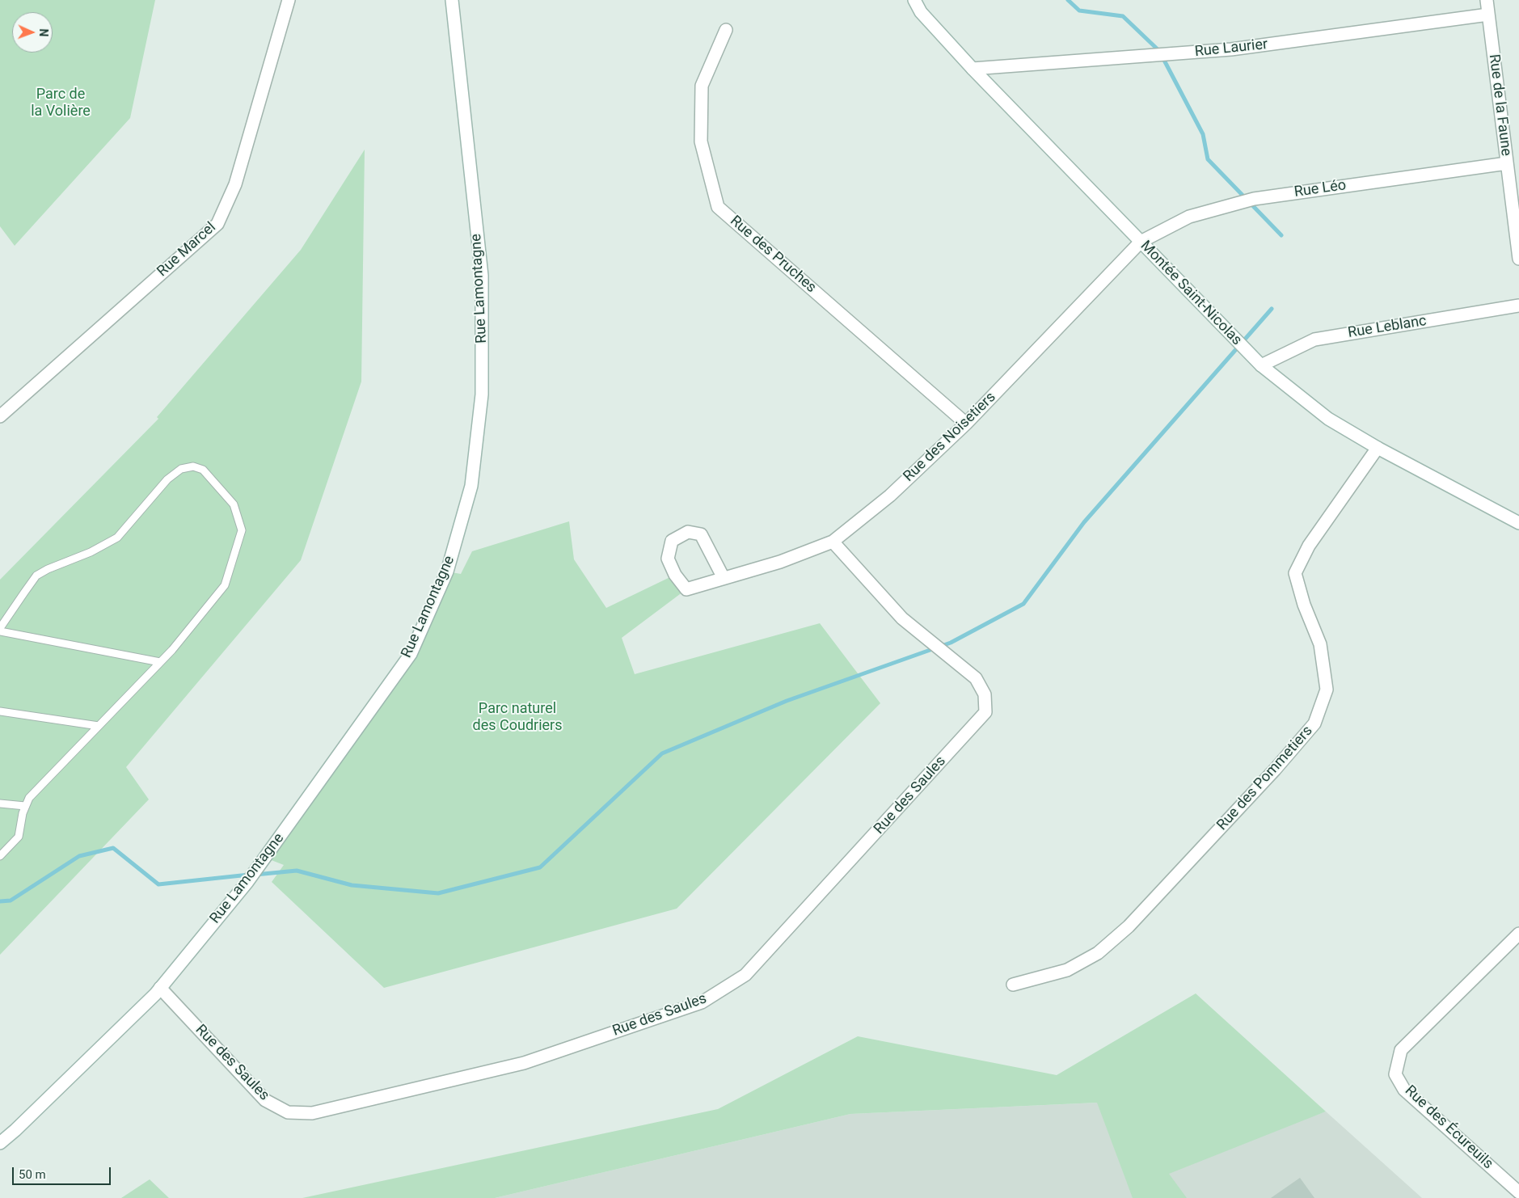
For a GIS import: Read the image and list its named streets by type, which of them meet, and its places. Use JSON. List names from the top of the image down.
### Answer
{
  "streets": {
    "street": [
      "Rue Laurier",
      "Rue de la Faune",
      "Rue Léo",
      "Rue Marcel",
      "Rue des Pruches",
      "Rue Lamontagne",
      "Montée Saint-Nicolas",
      "Rue Leblanc",
      "Rue des Noisetiers",
      "Rue des Pommetiers",
      "Rue des Saules",
      "Rue des Écureuils"
    ]
  },
  "crossings": [
    ["Rue Laurier", "Rue de la Faune"],
    ["Rue Laurier", "Montée Saint-Nicolas"],
    ["Rue de la Faune", "Rue Léo"],
    ["Rue Léo", "Montée Saint-Nicolas"],
    ["Rue Léo", "Rue des Noisetiers"],
    ["Rue des Pruches", "Rue des Noisetiers"],
    ["Rue Lamontagne", "Rue des Saules"],
    ["Montée Saint-Nicolas", "Rue Leblanc"],
    ["Montée Saint-Nicolas", "Rue des Noisetiers"],
    ["Montée Saint-Nicolas", "Rue des Pommetiers"],
    ["Rue des Noisetiers", "Rue des Saules"]
  ],
  "parks": ["Parc de la Volière", "Parc naturel des Coudriers"],
  "scale_bar": "50 m",
  "north": "right"
}
